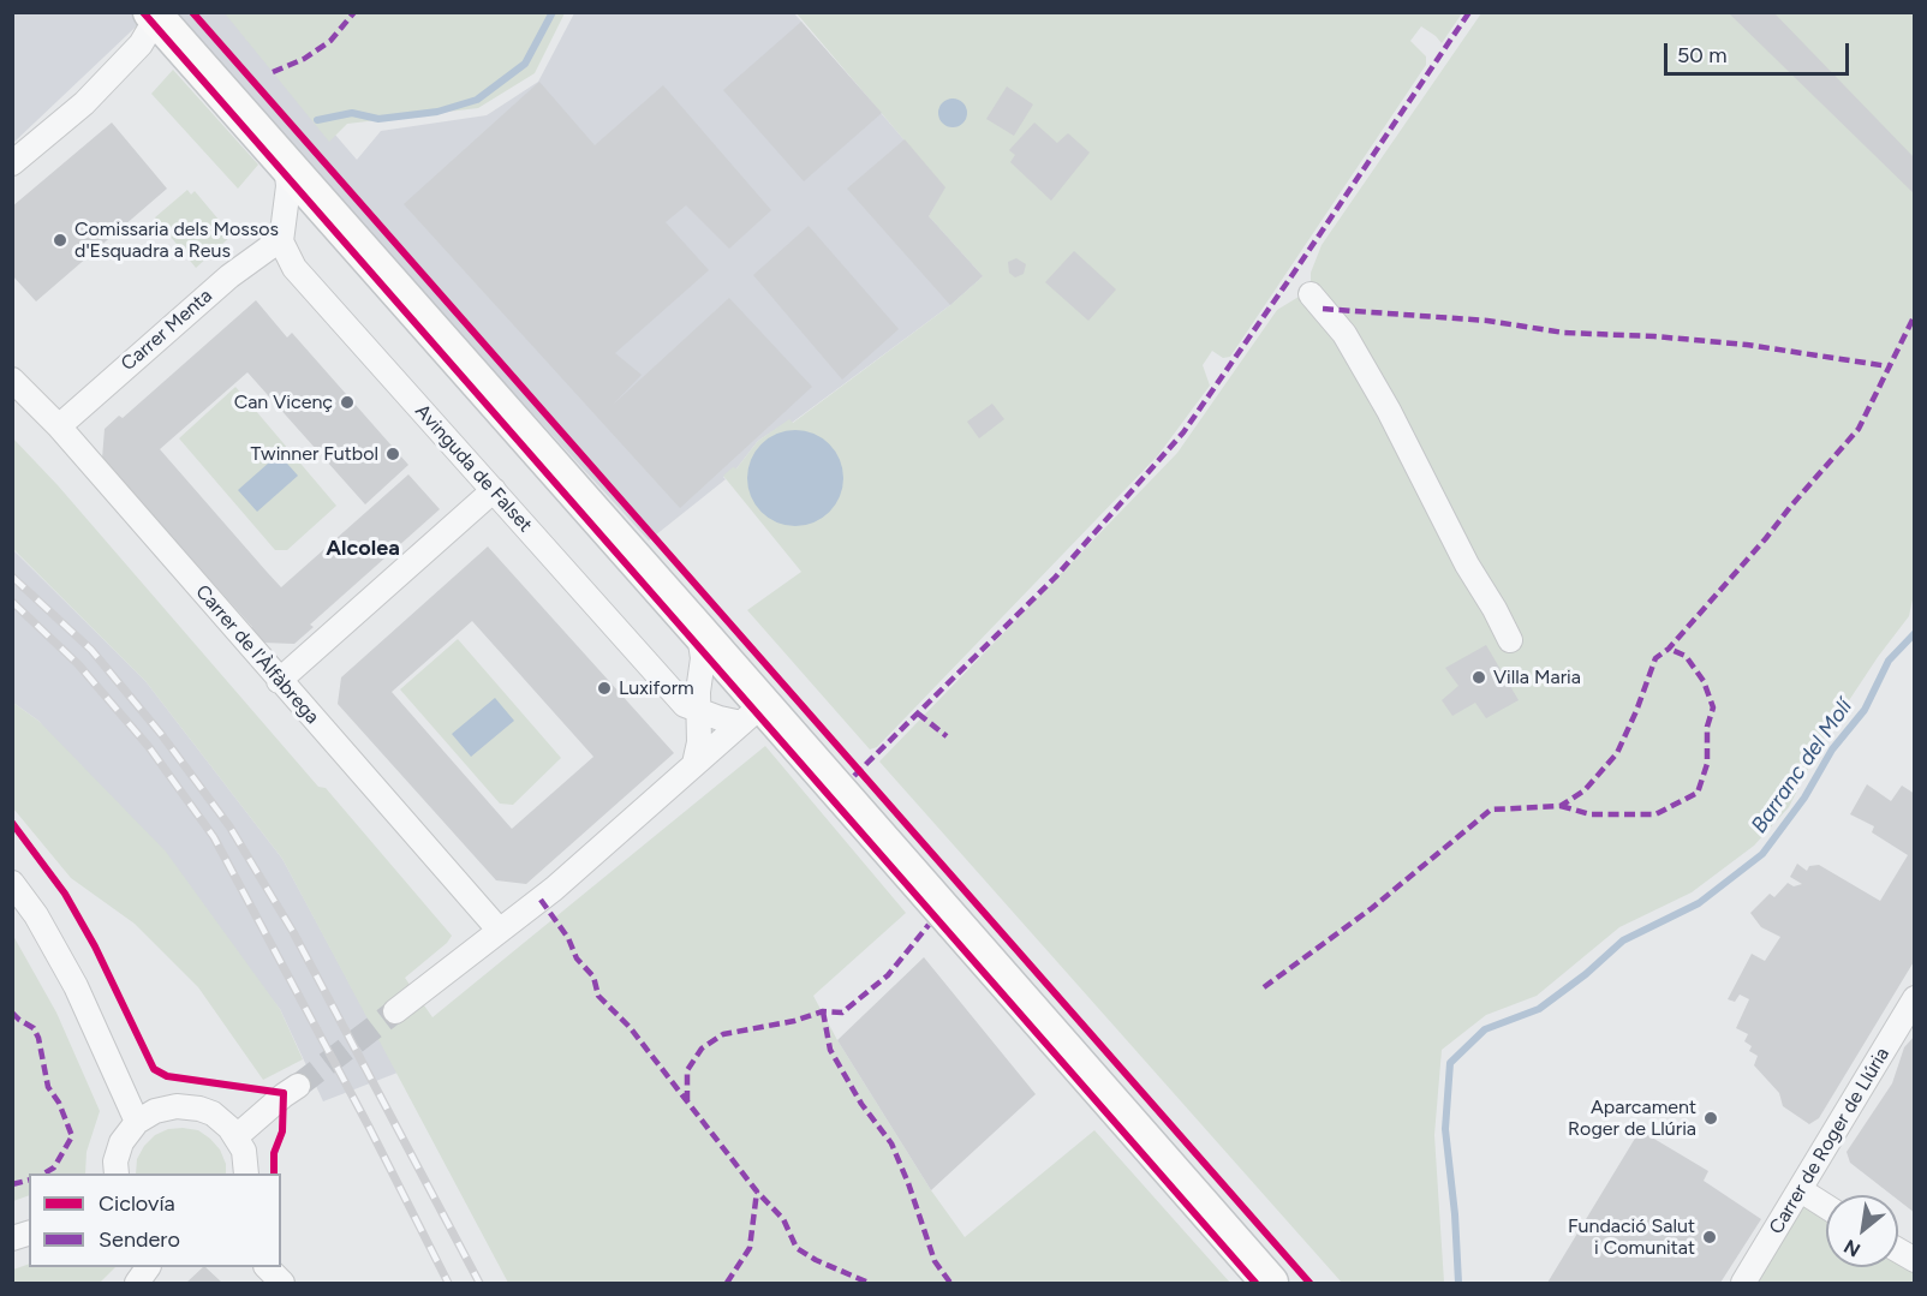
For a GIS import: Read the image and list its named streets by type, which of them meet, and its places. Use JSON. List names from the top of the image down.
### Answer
{
  "streets": {
    "street": [
      "Carrer Menta",
      "Avinguda de Falset",
      "Carrer de l'Àlfàbrega",
      "Carrer de Roger de Llúria"
    ]
  },
  "crossings": [
    ["Carrer Menta", "Avinguda de Falset"],
    ["Carrer Menta", "Carrer de l'Àlfàbrega"]
  ],
  "districts": ["Alcolea"],
  "water": ["Barranc del Molí"],
  "places": [
    "Comissaria dels Mossos d'Esquadra a Reus",
    "Can Vicenç",
    "Twinner Futbol",
    "Villa Maria",
    "Luxiform",
    "Aparcament Roger de Llúria",
    "Fundació Salut i Comunitat"
  ],
  "legend": ["Ciclovía", "Sendero"],
  "scale_bar": "50 m",
  "north": "bottom left"
}
